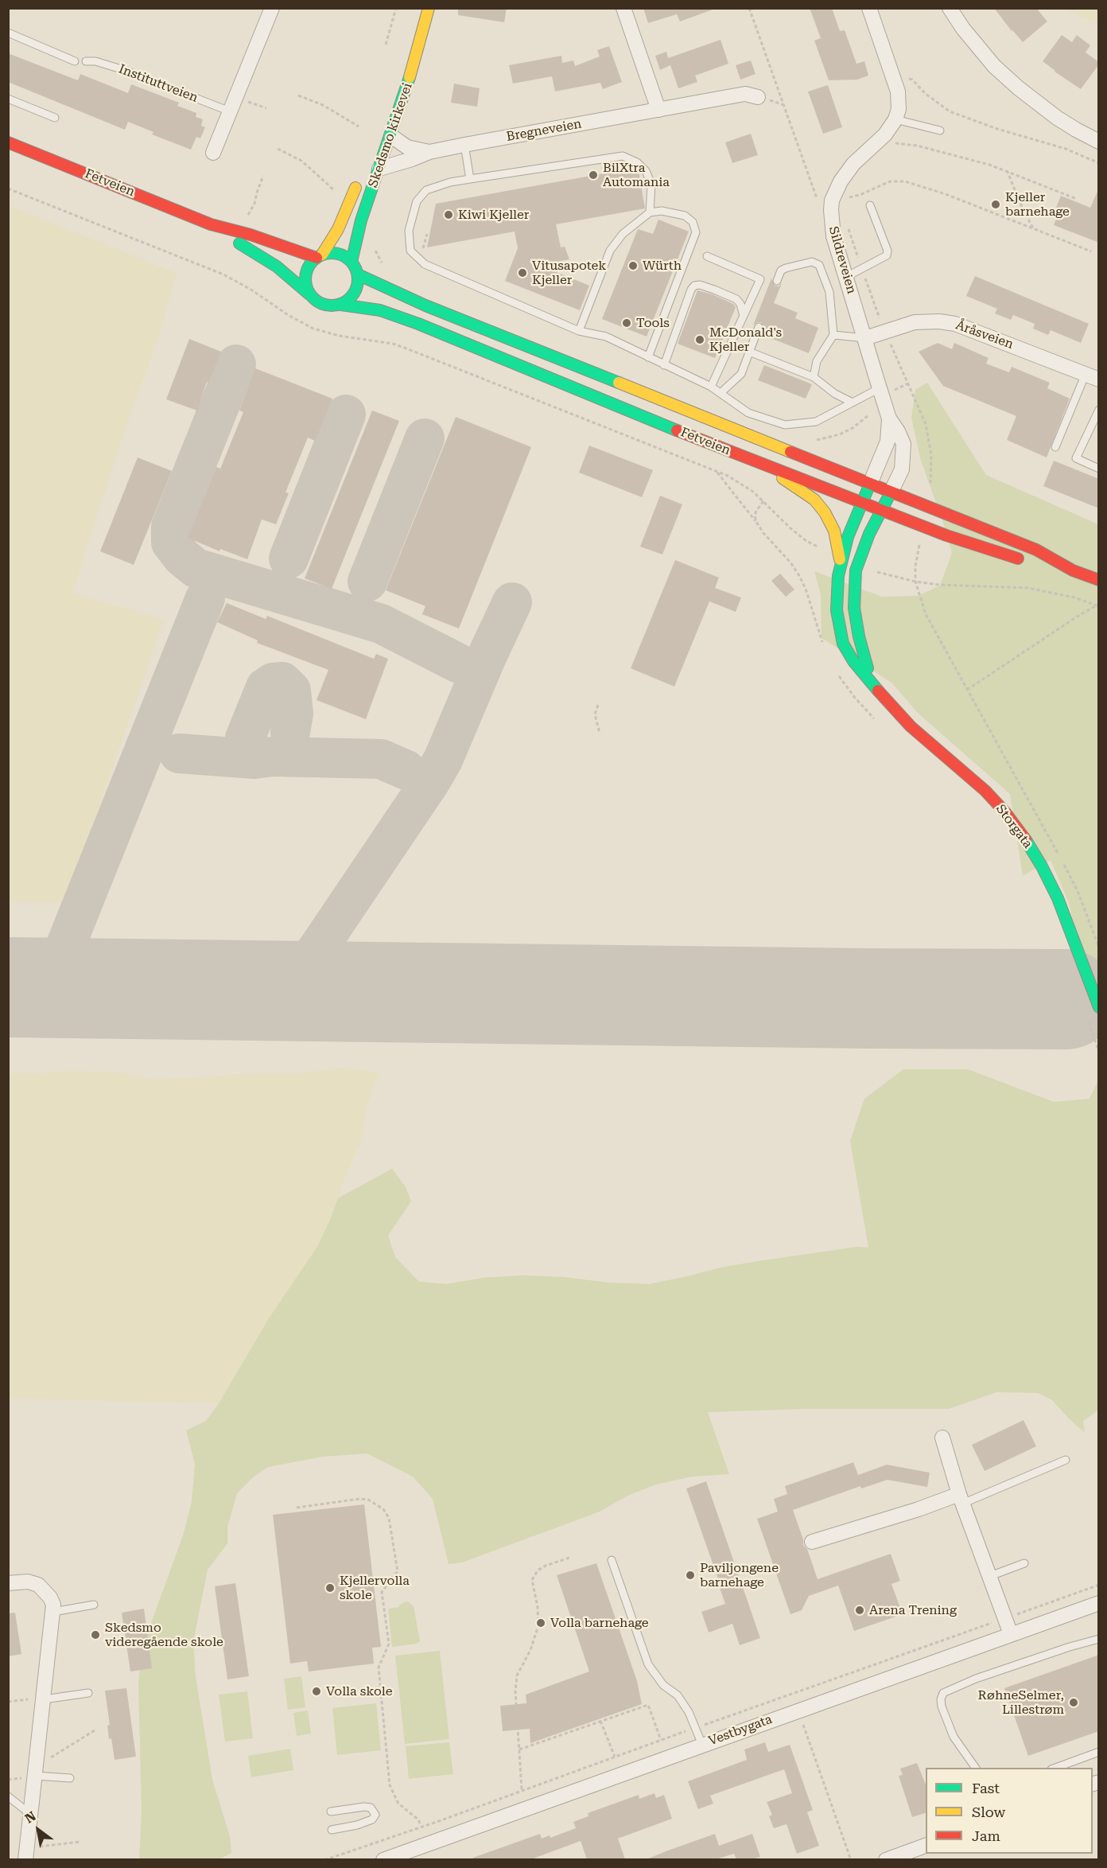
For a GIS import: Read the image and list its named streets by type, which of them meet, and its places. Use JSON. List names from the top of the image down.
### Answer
{
  "streets": {
    "main road": ["Skedsmo kirkevei", "Fetveien", "Storgata"],
    "street": [
      "Bregneveien",
      "Sildreveien",
      "Åråsveien",
      "Vestbygata"
    ],
    "lane": ["Instituttveien"]
  },
  "crossings": [
    ["Bregneveien", "Skedsmo kirkevei"],
    ["Skedsmo kirkevei", "Fetveien"],
    ["Fetveien", "Storgata"],
    ["Sildreveien", "Åråsveien"]
  ],
  "places": [
    "BilXtra Automania",
    "Kjeller barnehage",
    "Kiwi Kjeller",
    "Würth",
    "Vitusapotek Kjeller",
    "Tools",
    "McDonald's Kjeller",
    "Paviljongene barnehage",
    "Kjellervolla skole",
    "Arena Trening",
    "Volla barnehage",
    "Skedsmo videregående skole",
    "Volla skole",
    "RøhneSelmer, Lillestrøm"
  ],
  "legend": ["Fast", "Slow", "Jam"],
  "north": "top left"
}
